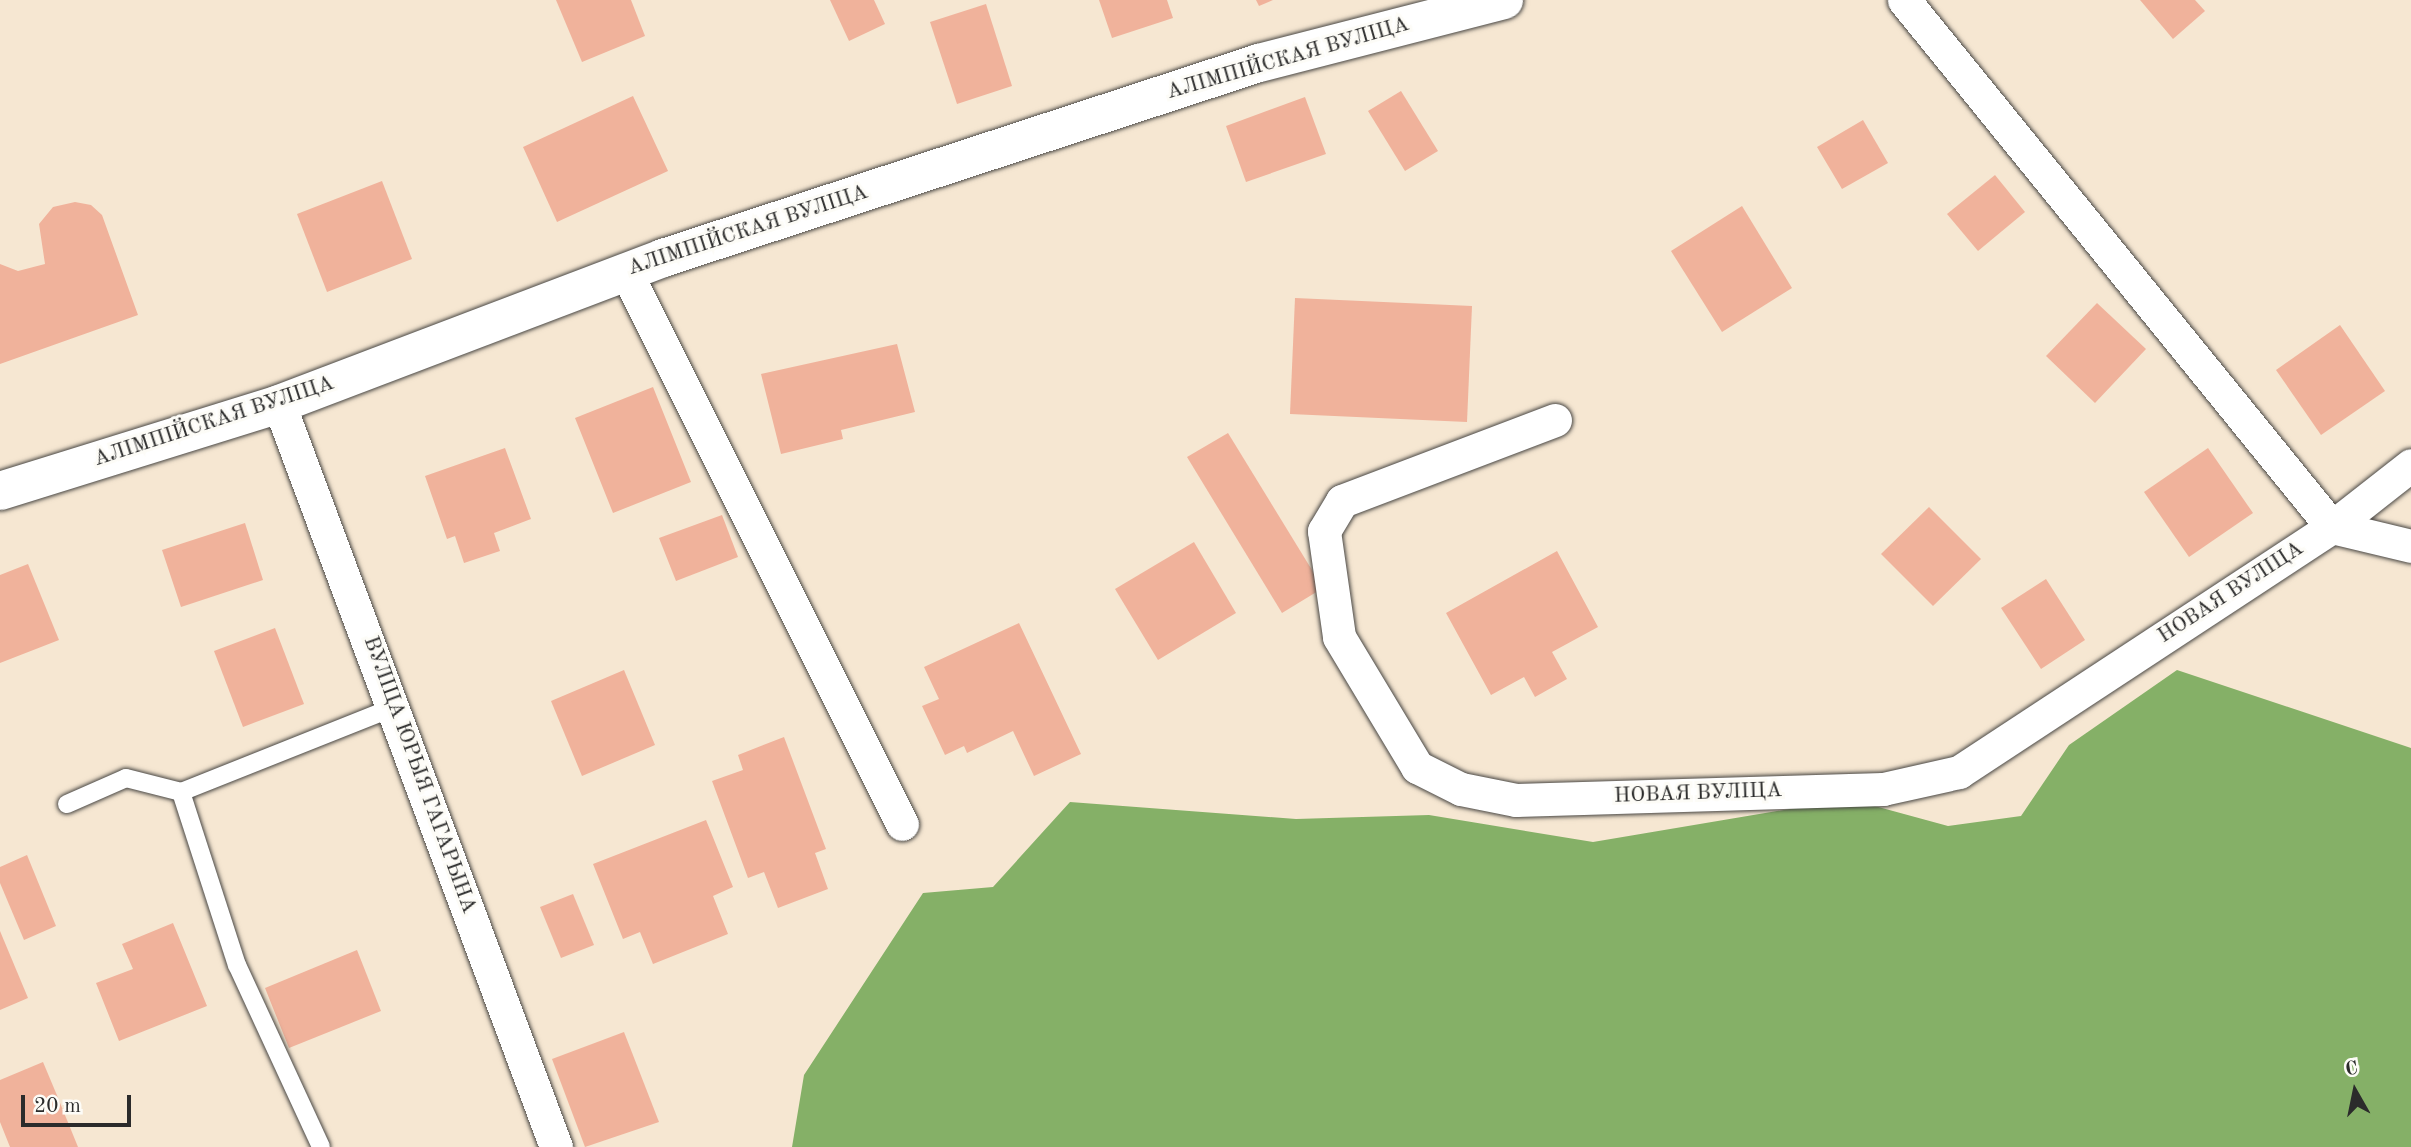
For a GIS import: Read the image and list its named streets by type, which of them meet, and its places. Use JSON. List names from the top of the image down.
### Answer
{
  "streets": {
    "street": ["АЛІМПІЙСКАЯ ВУЛІЦА", "НОВАЯ ВУЛІЦА", "ВУЛІЦА ЮРЫЯ ГАГАРЫНА"]
  },
  "crossings": [
    ["АЛІМПІЙСКАЯ ВУЛІЦА", "ВУЛІЦА ЮРЫЯ ГАГАРЫНА"]
  ],
  "scale_bar": "20 m",
  "north": "top"
}
